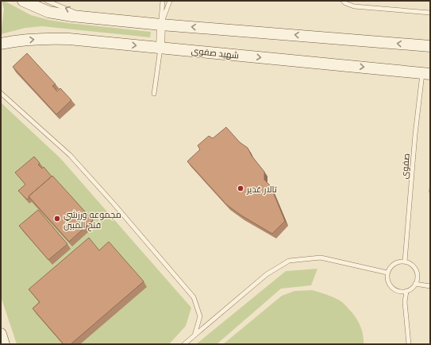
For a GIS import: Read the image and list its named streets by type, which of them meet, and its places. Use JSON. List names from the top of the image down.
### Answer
{
  "streets": {
    "street": ["شهید صفوی"],
    "lane": ["صفوی"]
  },
  "crossings": [
    ["شهید صفوی", "صفوی"]
  ],
  "places": ["تالار غدیر", "مجموعه ورزشي فتح المبين"]
}
